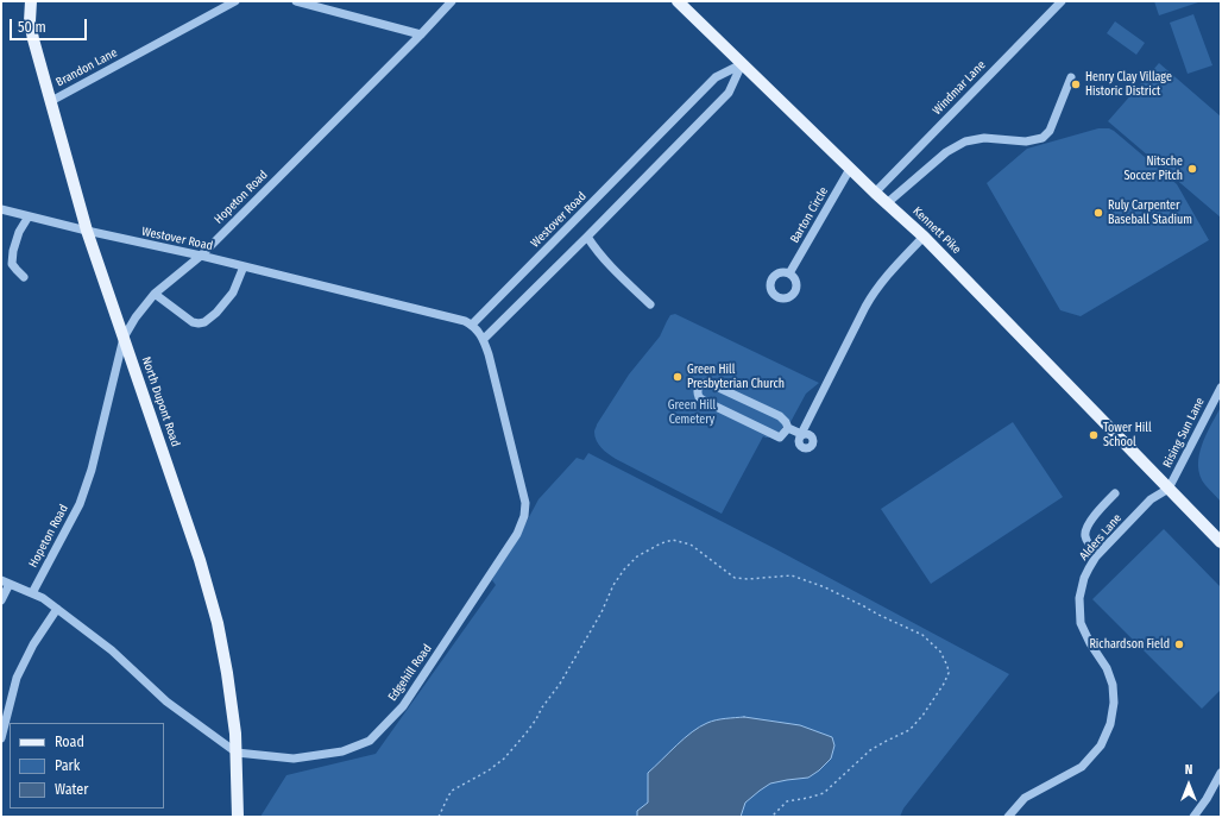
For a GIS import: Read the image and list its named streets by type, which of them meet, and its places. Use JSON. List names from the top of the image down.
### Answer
{
  "streets": {
    "main road": ["Kennett Pike", "North Dupont Road"],
    "street": [
      "Brandon Lane",
      "Windmar Lane",
      "Hopeton Road",
      "Barton Circle",
      "Westover Road",
      "Rising Sun Lane",
      "Alders Lane",
      "Edgehill Road"
    ]
  },
  "crossings": [
    ["Brandon Lane", "North Dupont Road"],
    ["Windmar Lane", "Kennett Pike"],
    ["Hopeton Road", "Westover Road"],
    ["Hopeton Road", "North Dupont Road"],
    ["Barton Circle", "Kennett Pike"],
    ["Westover Road", "Kennett Pike"],
    ["Westover Road", "North Dupont Road"],
    ["Westover Road", "Edgehill Road"],
    ["Kennett Pike", "Rising Sun Lane"],
    ["Kennett Pike", "Alders Lane"],
    ["North Dupont Road", "Edgehill Road"],
    ["Rising Sun Lane", "Alders Lane"]
  ],
  "parks": ["Green Hill Cemetery"],
  "places": [
    "Henry Clay Village Historic District",
    "Nitsche Soccer Pitch",
    "Ruly Carpenter Baseball Stadium",
    "Green Hill Presbyterian Church",
    "Tower Hill School",
    "Richardson Field"
  ],
  "legend": ["Road", "Park", "Water"],
  "scale_bar": "50 m",
  "north": "top"
}
